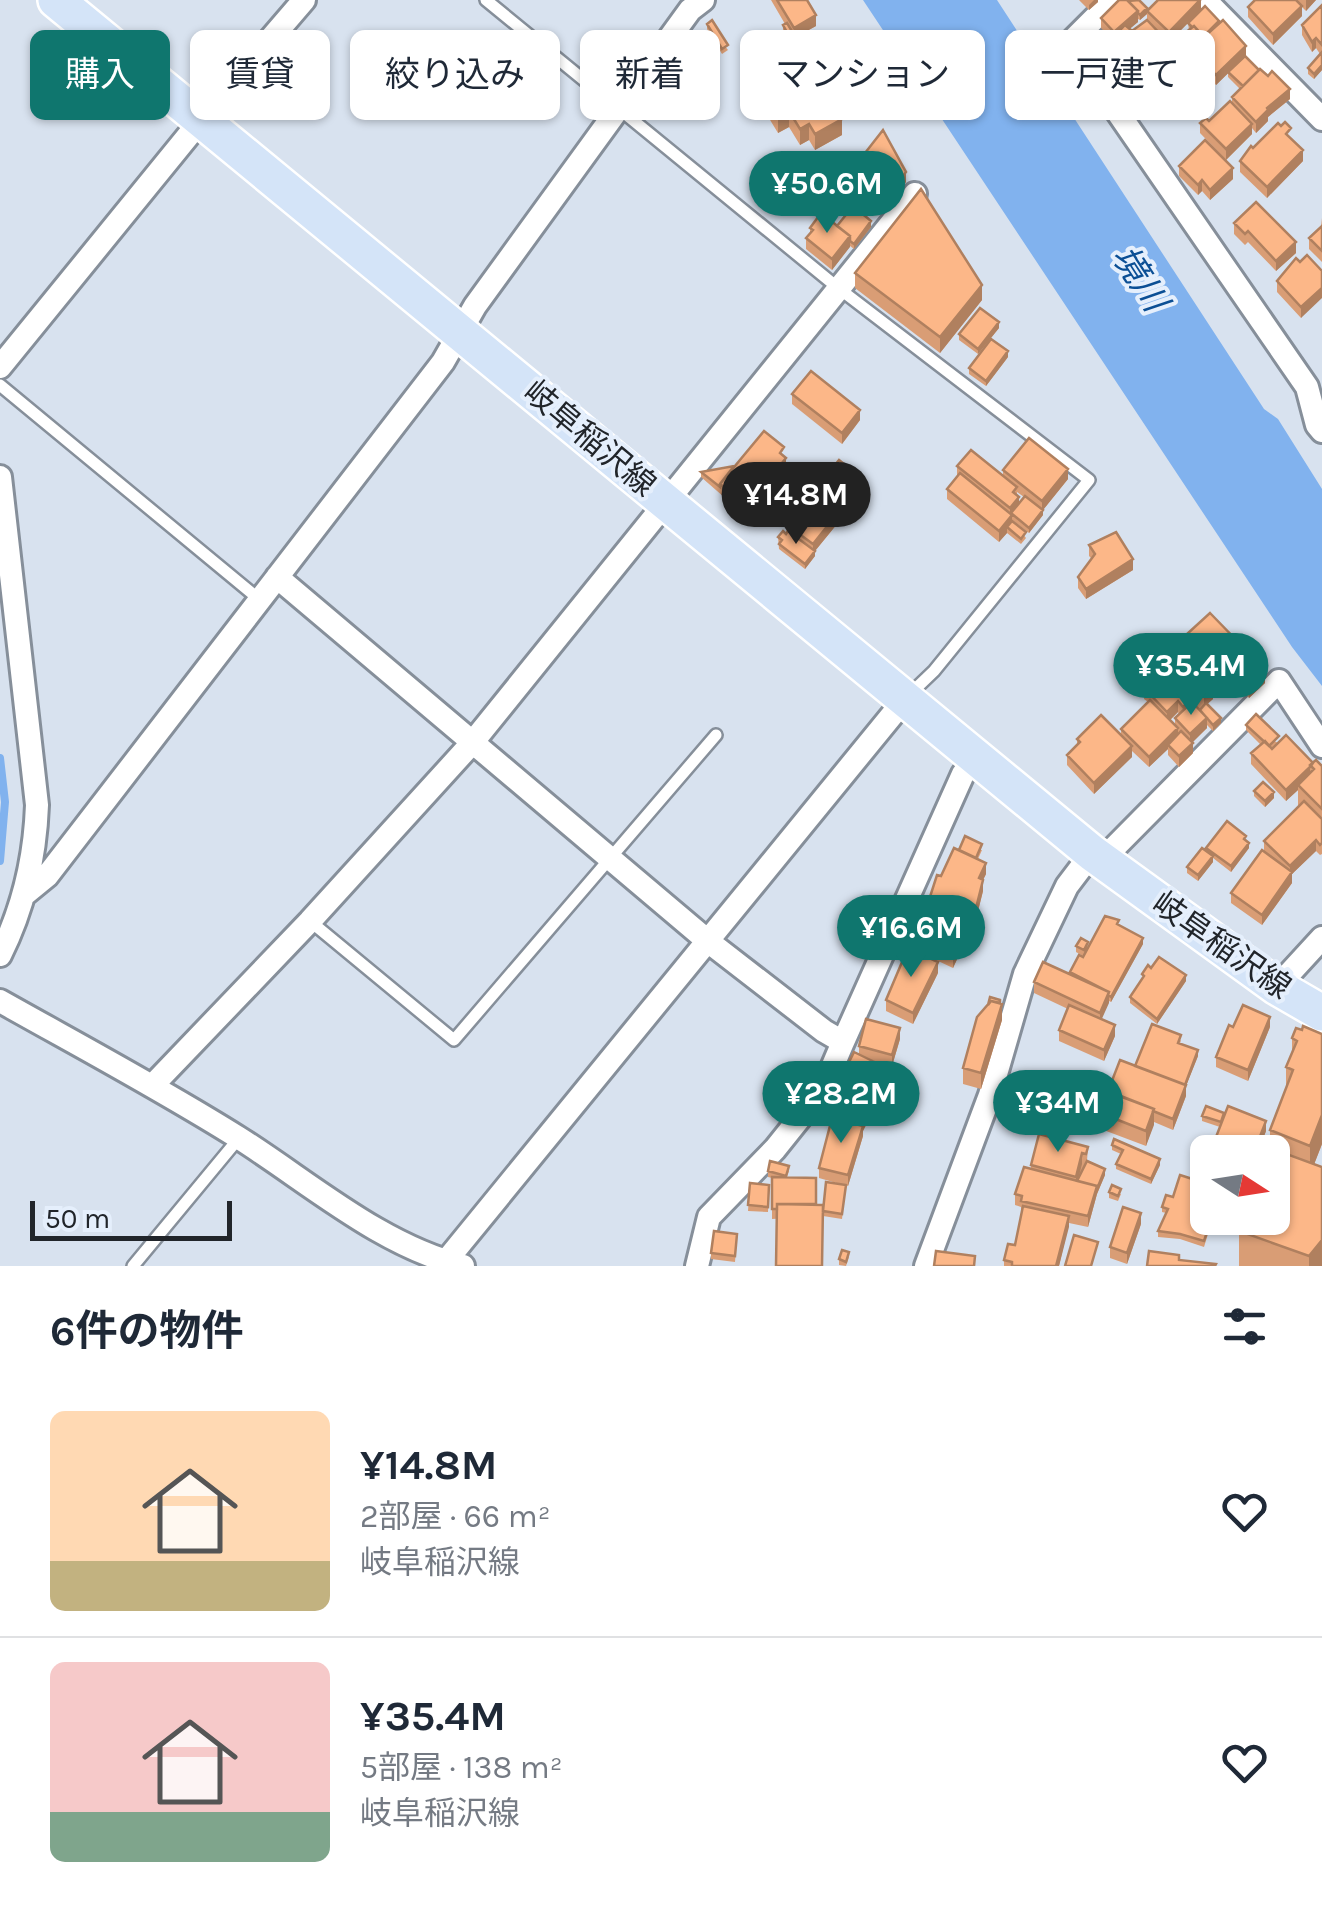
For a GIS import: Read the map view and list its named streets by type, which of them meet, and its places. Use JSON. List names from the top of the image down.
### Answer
{
  "streets": {
    "main road": ["岐阜稲沢線"]
  },
  "water": ["境川"],
  "scale_bar": "50 m",
  "north": "right",
  "page": {
    "chip": [
      "購入",
      "賃貸",
      "絞り込み",
      "新着",
      "マンション",
      "一戸建て"
    ],
    "price": [
      "¥50.6M",
      "¥14.8M",
      "¥35.4M",
      "¥16.6M",
      "¥28.2M",
      "¥34M"
    ],
    "scale": "50 m",
    "heading": "6件の物件",
    "list": [
      {
        "name": "¥14.8M",
        "note": "2部屋 · 66 m² · 岐阜稲沢線"
      },
      {
        "name": "¥35.4M",
        "note": "5部屋 · 138 m² · 岐阜稲沢線"
      }
    ]
  }
}
